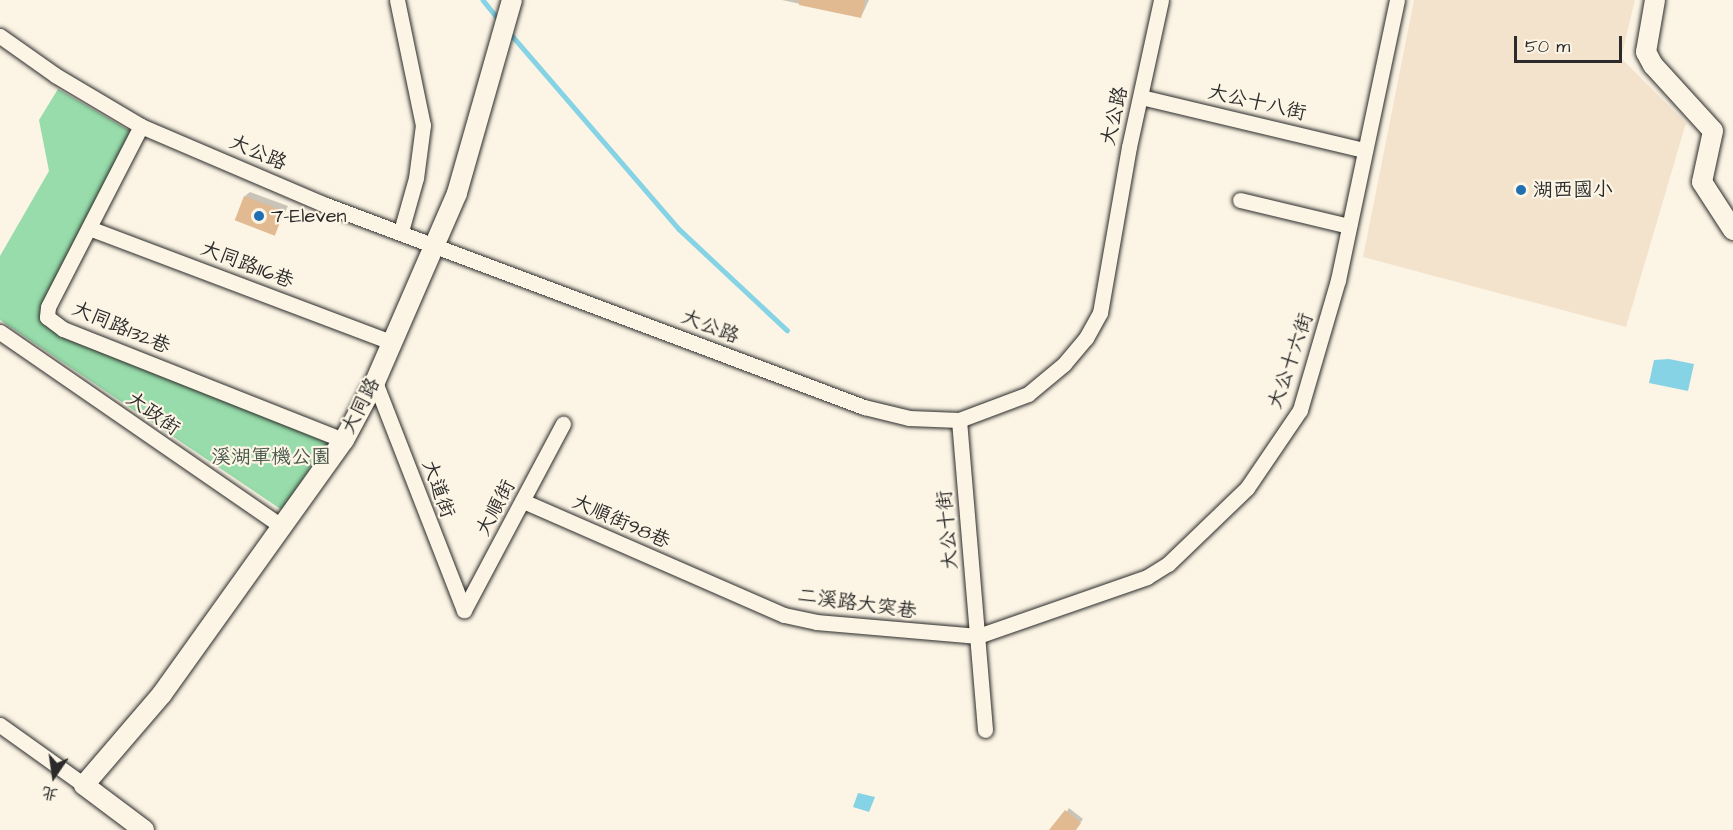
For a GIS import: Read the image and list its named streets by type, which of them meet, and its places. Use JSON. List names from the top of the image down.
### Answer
{
  "streets": {
    "street": [
      "大公十八街",
      "大公路",
      "大同路116巷",
      "大同路132巷",
      "大公十六街",
      "大同路",
      "大政街",
      "大道街",
      "大順街",
      "大順街98巷",
      "大公十街",
      "二溪路大突巷"
    ]
  },
  "crossings": [
    ["大公十八街", "大公路"],
    ["大公十八街", "大公十六街"],
    ["大公路", "大同路132巷"],
    ["大公路", "大同路"],
    ["大公路", "大公十街"],
    ["大同路116巷", "大同路132巷"],
    ["大同路116巷", "大同路"],
    ["大同路132巷", "大同路"],
    ["大公十六街", "大公十街"],
    ["大公十六街", "二溪路大突巷"],
    ["大同路", "大政街"],
    ["大同路", "大道街"],
    ["大道街", "大順街"],
    ["大順街", "大順街98巷"],
    ["大順街98巷", "二溪路大突巷"],
    ["大公十街", "二溪路大突巷"]
  ],
  "parks": ["溪湖軍機公園"],
  "places": ["湖西國小", "7-Eleven"],
  "scale_bar": "50 m",
  "north": "bottom"
}
